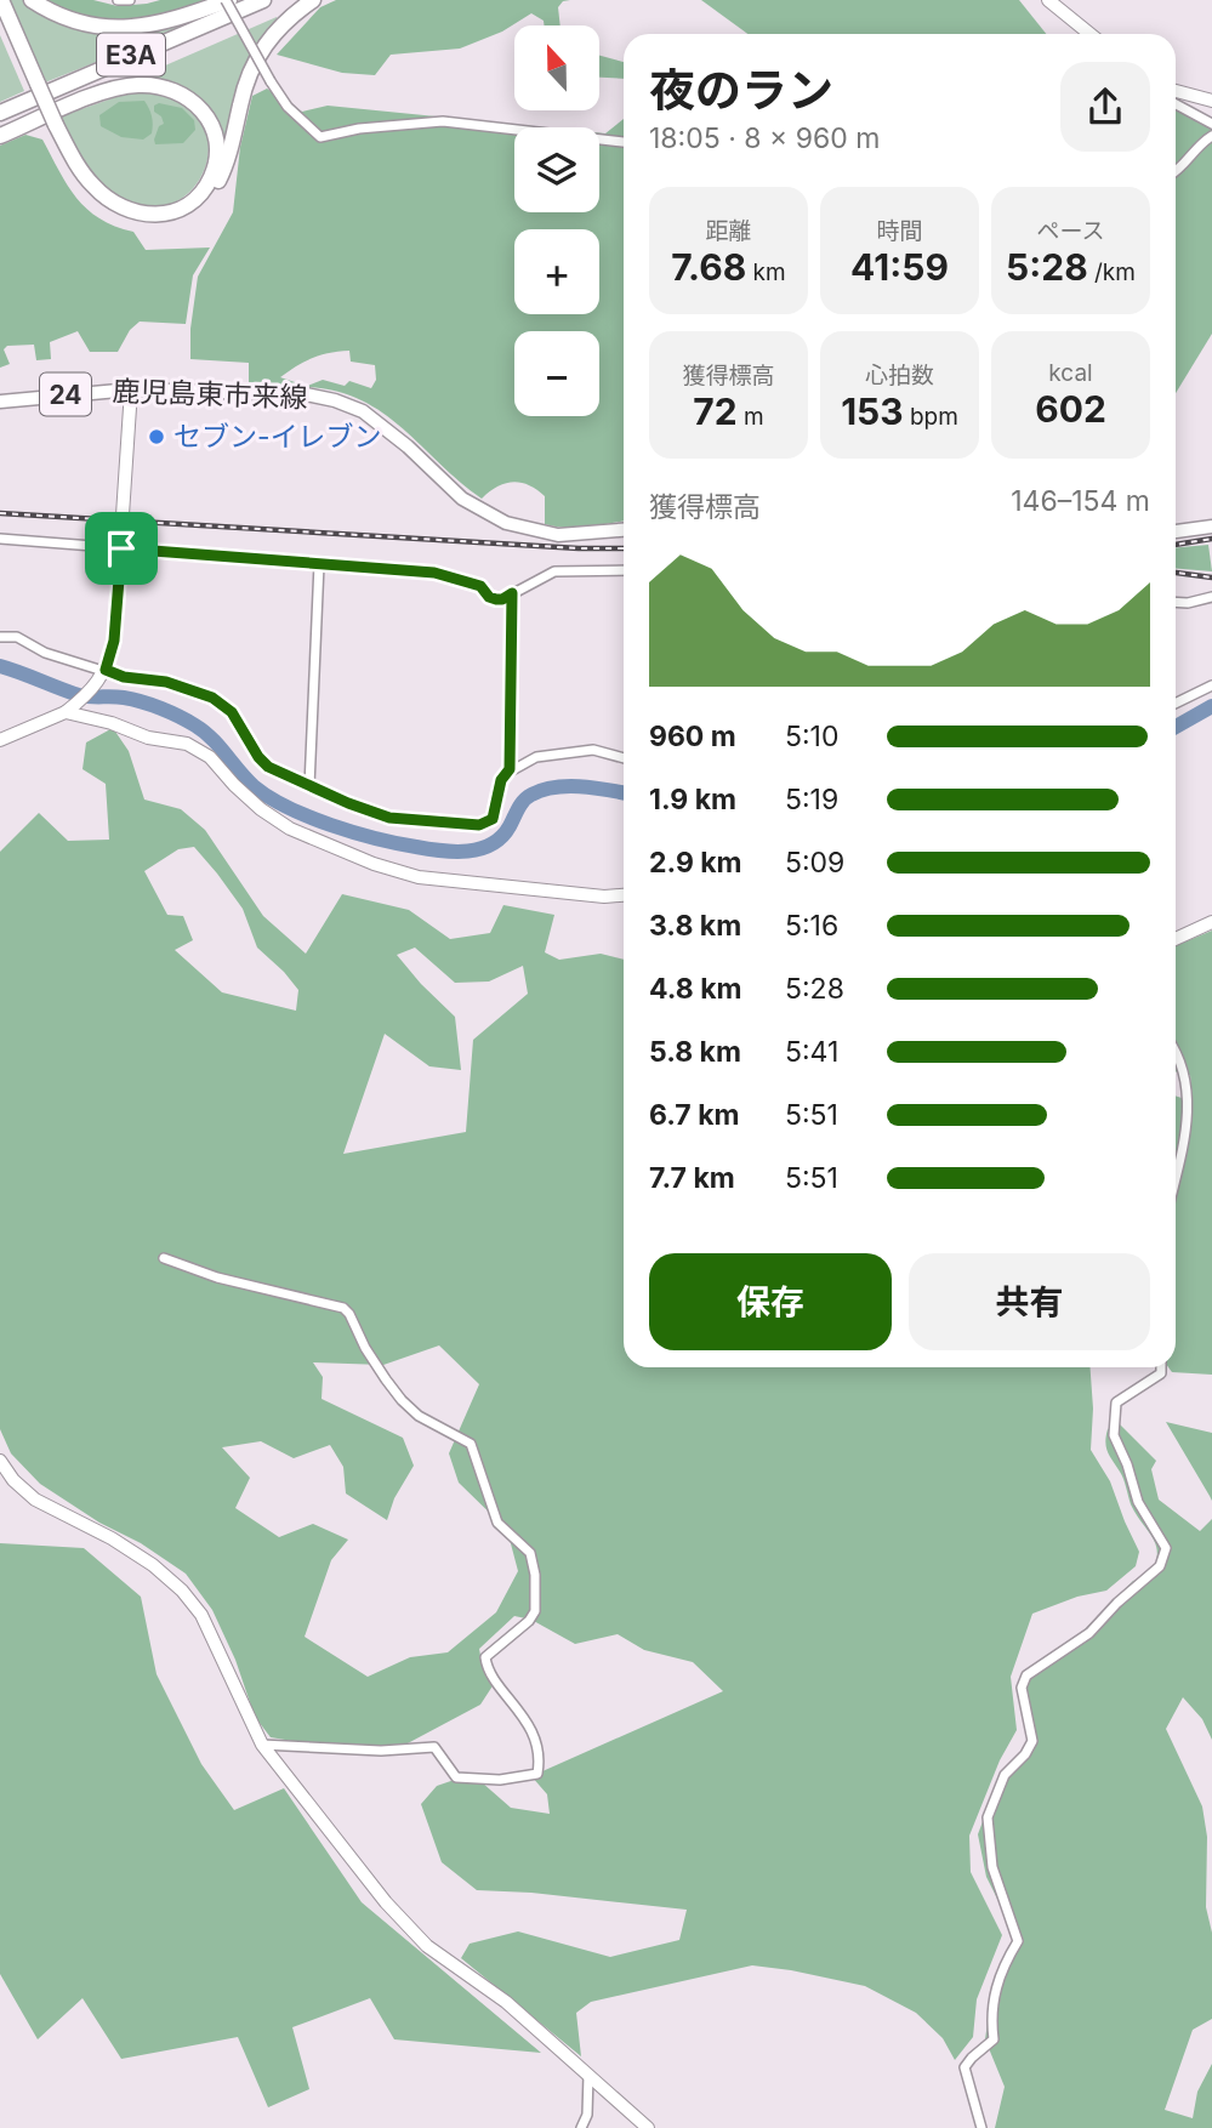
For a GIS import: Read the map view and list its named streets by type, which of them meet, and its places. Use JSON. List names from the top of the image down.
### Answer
{
  "streets": {
    "highway": ["E3A"],
    "main road": ["24", "鹿児島東市来線"]
  },
  "places": ["セブン-イレブン"],
  "north": "top",
  "page": {
    "map_buttons": ["+", "−"],
    "heading": ["夜のラン", "18:05 · 8 × 960 m"],
    "stats": [
      ["距離", "7.68 km"],
      ["時間", "41:59"],
      ["ペース", "5:28 /km"],
      ["獲得標高", "72 m"],
      ["心拍数", "153 bpm"],
      ["kcal", "602"]
    ],
    "chart": ["獲得標高", "146–154 m"],
    "list": [
      {
        "name": "960 m",
        "note": "5:10"
      },
      {
        "name": "1.9 km",
        "note": "5:19"
      },
      {
        "name": "2.9 km",
        "note": "5:09"
      },
      {
        "name": "3.8 km",
        "note": "5:16"
      },
      {
        "name": "4.8 km",
        "note": "5:28"
      },
      {
        "name": "5.8 km",
        "note": "5:41"
      },
      {
        "name": "6.7 km",
        "note": "5:51"
      },
      {
        "name": "7.7 km",
        "note": "5:51"
      }
    ],
    "buttons": ["保存", "共有"]
  }
}
